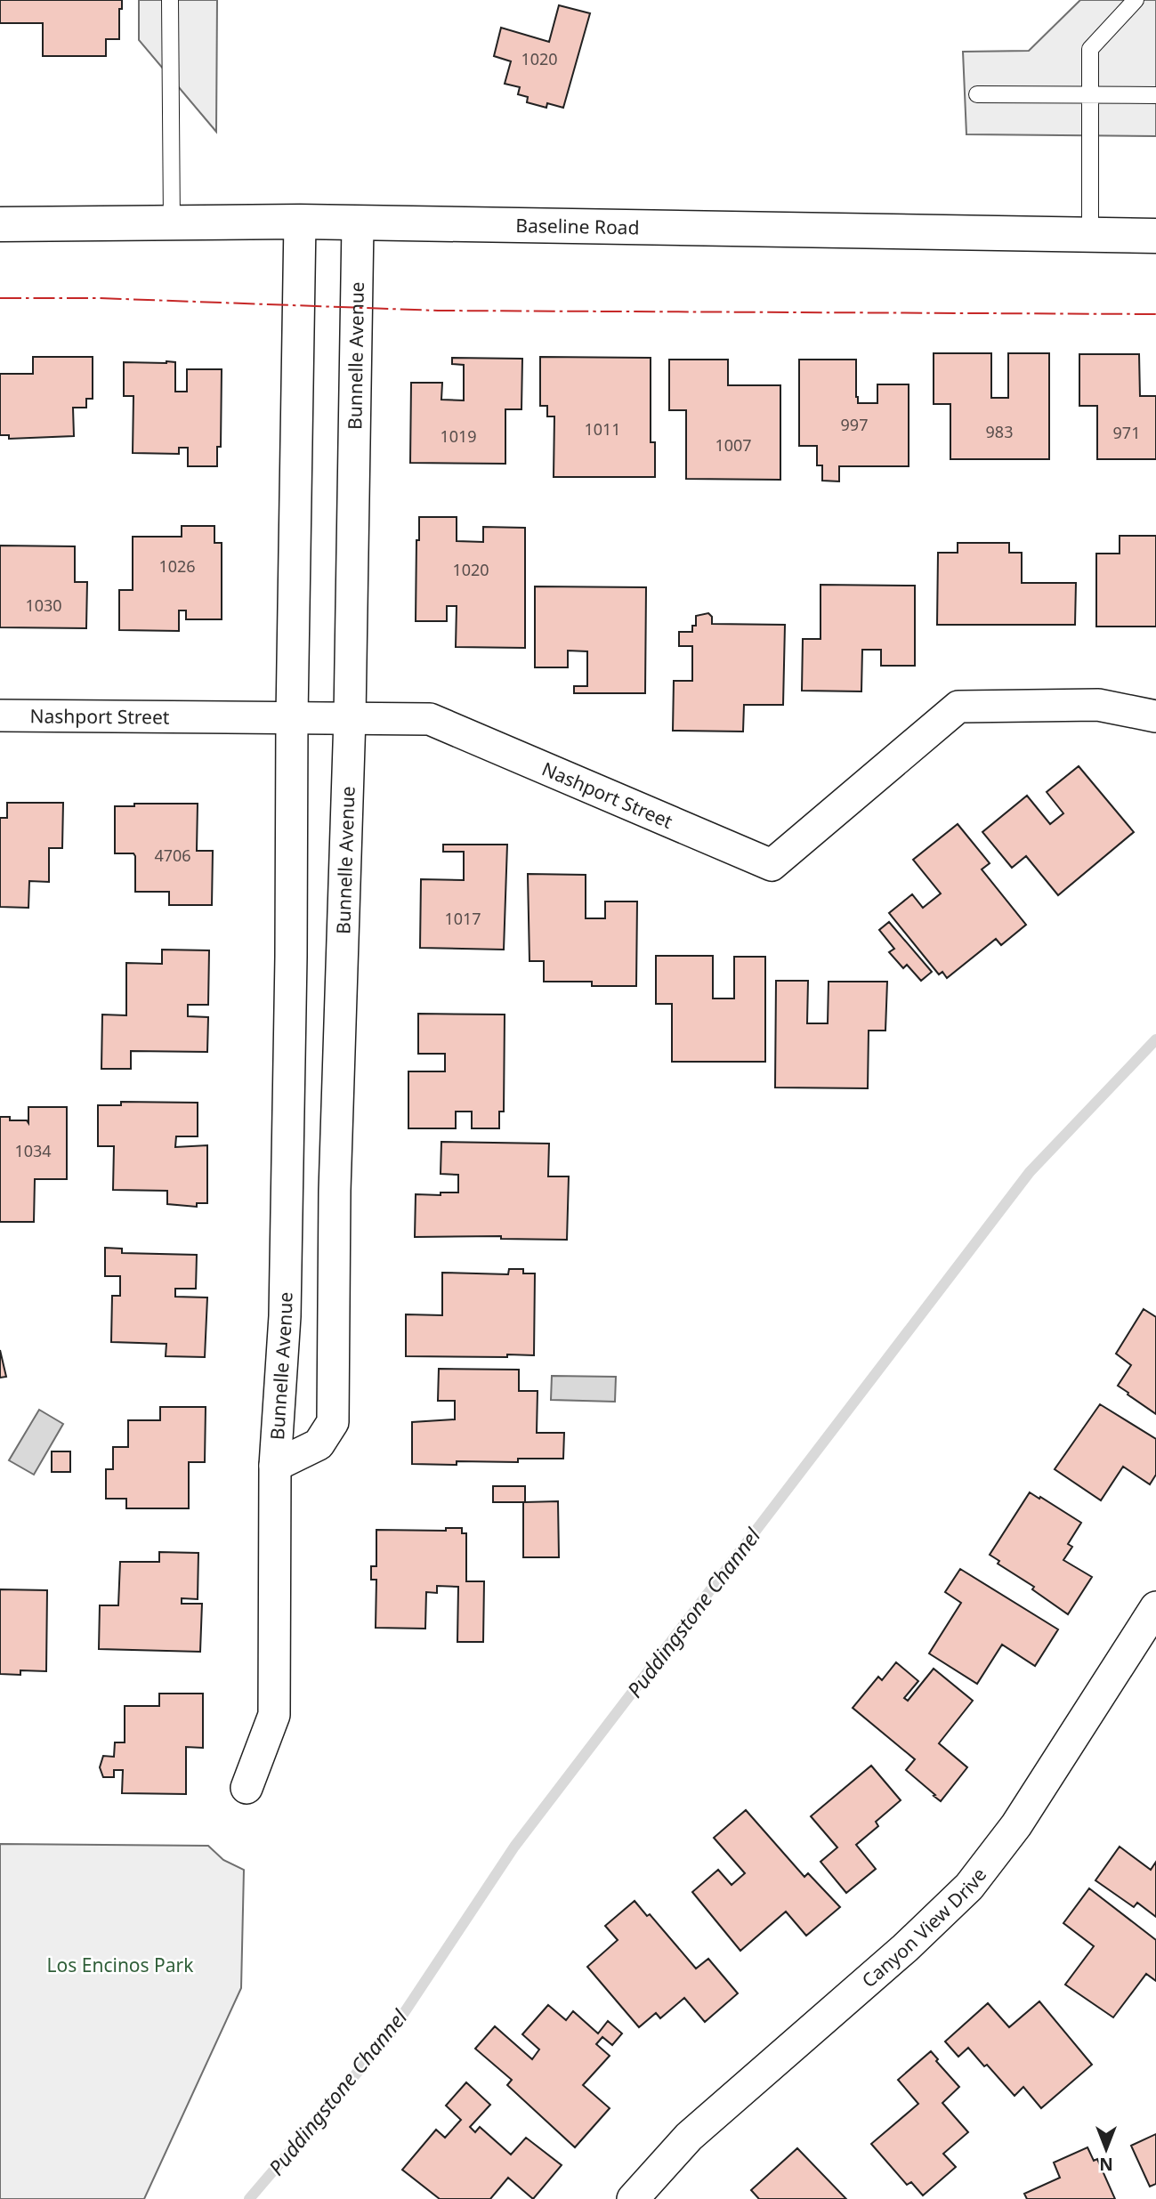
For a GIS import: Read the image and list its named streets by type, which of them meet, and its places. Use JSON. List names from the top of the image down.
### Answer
{
  "streets": {
    "main road": ["Baseline Road"],
    "street": ["Bunnelle Avenue", "Nashport Street", "Canyon View Drive"]
  },
  "crossings": [
    ["Baseline Road", "Bunnelle Avenue"],
    ["Bunnelle Avenue", "Nashport Street"]
  ],
  "water": ["Puddingstone Channel"],
  "parks": ["Los Encinos Park"],
  "house_numbers": [
    "1020",
    "997",
    "1011",
    "983",
    "971",
    "1019",
    "1007",
    "1026",
    "1020",
    "1030",
    "4706",
    "1017",
    "1034"
  ],
  "north": "bottom"
}
